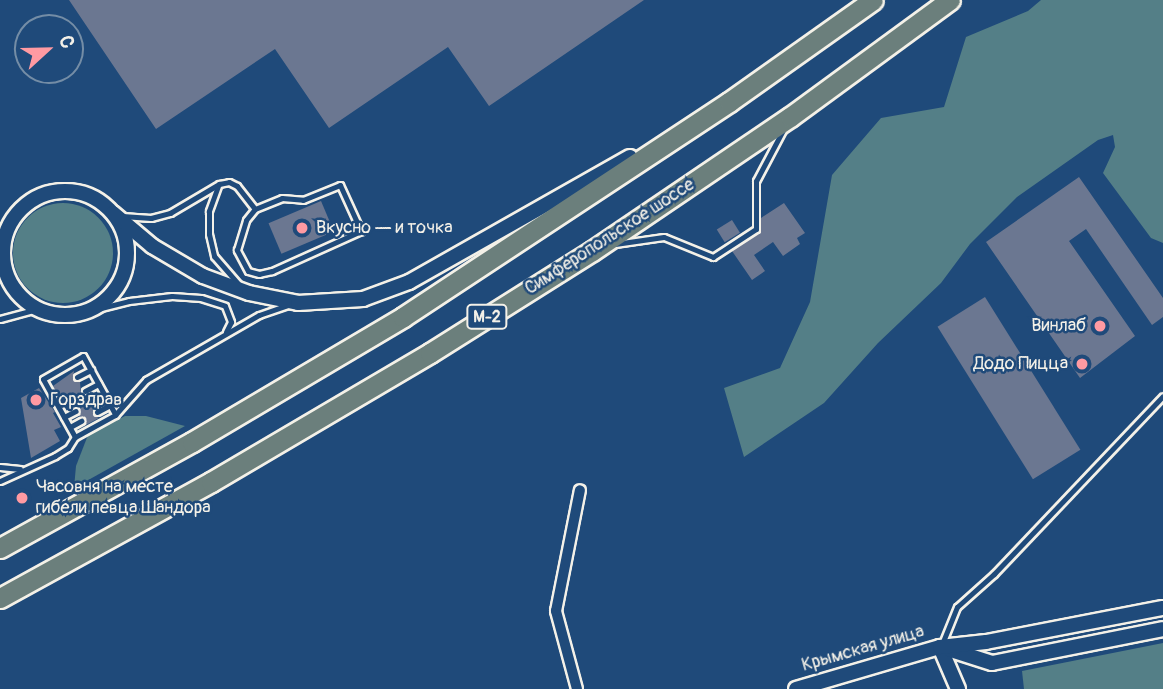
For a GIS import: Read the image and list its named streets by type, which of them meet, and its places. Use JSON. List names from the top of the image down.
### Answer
{
  "streets": {
    "highway": ["Симферопольское шоссе", "М-2"],
    "street": ["Крымская улица"]
  },
  "places": [
    "Вкусно — и точка",
    "Винлаб",
    "Додо Пицца",
    "Горздрав",
    "Часовня на месте гибели певца Шандора"
  ],
  "north": "right"
}
